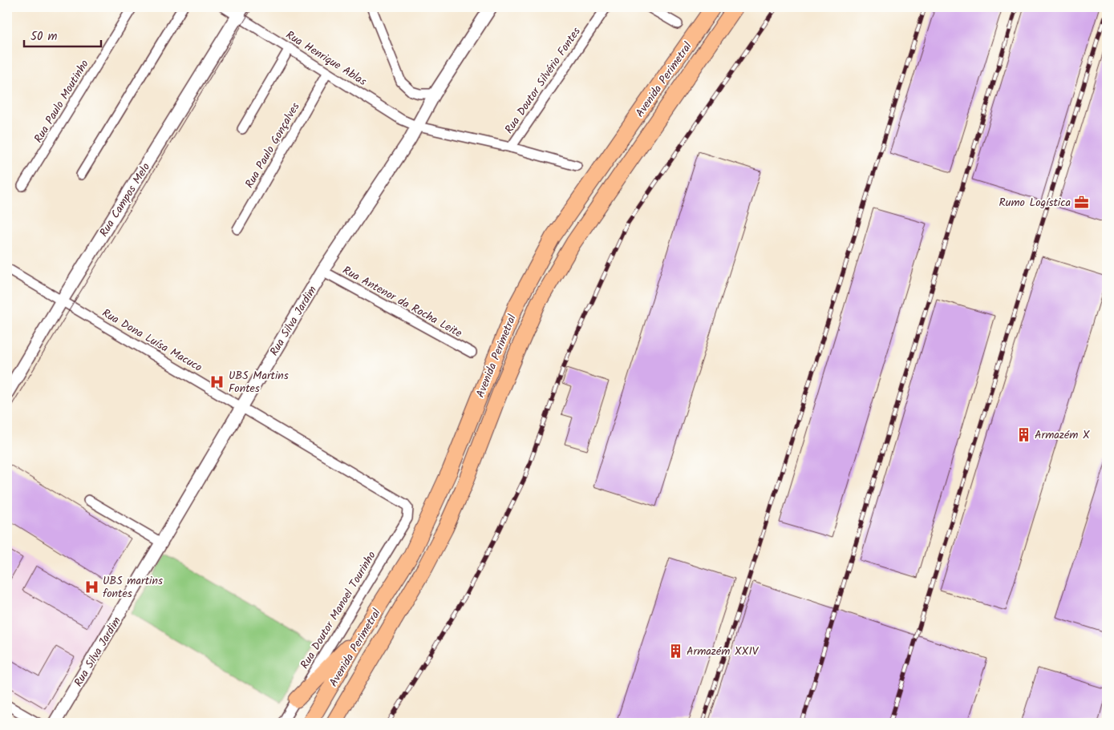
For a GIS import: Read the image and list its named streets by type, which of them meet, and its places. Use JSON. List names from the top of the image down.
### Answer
{
  "streets": {
    "main road": ["Avenida Perimetral"],
    "street": [
      "Rua Henrique Ablas",
      "Rua Doutor Silvério Fontes",
      "Rua Paulo Moutinho",
      "Rua Paulo Gonçalves",
      "Rua Campos Melo",
      "Rua Antenor da Rocha Leite",
      "Rua Silva Jardim",
      "Rua Dona Luísa Macuco",
      "Rua Doutor Manoel Tourinho"
    ]
  },
  "crossings": [
    ["Rua Henrique Ablas", "Rua Doutor Silvério Fontes"],
    ["Rua Henrique Ablas", "Rua Paulo Gonçalves"],
    ["Rua Henrique Ablas", "Rua Campos Melo"],
    ["Rua Henrique Ablas", "Rua Silva Jardim"],
    ["Rua Campos Melo", "Rua Dona Luísa Macuco"],
    ["Rua Antenor da Rocha Leite", "Rua Silva Jardim"],
    ["Rua Silva Jardim", "Rua Dona Luísa Macuco"],
    ["Rua Dona Luísa Macuco", "Rua Doutor Manoel Tourinho"]
  ],
  "places": {
    "office": ["Rumo Logística"],
    "hospital": ["UBS Martins Fontes", "UBS martins fontes"],
    "building": ["Armazém X", "Armazém XXIV"]
  },
  "scale_bar": "50 m"
}
